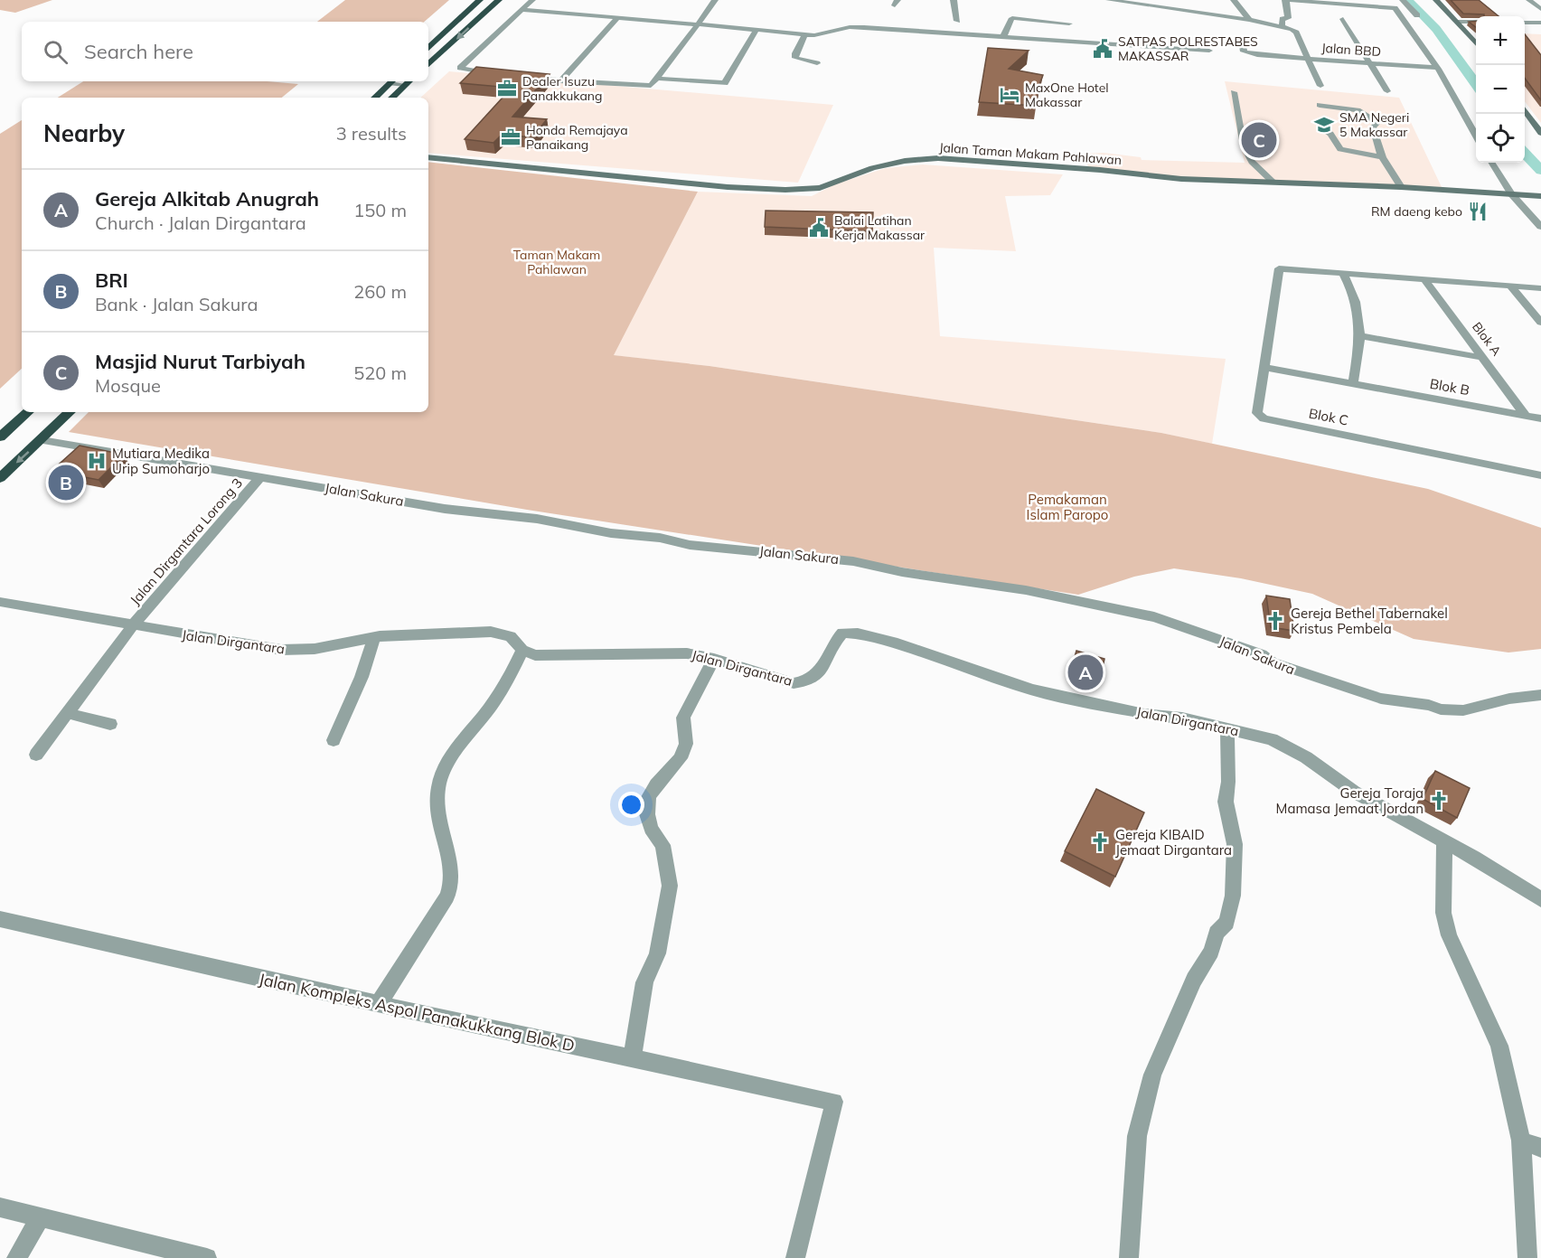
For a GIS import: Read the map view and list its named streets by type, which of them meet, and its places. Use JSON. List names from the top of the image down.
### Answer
{
  "streets": {
    "main road": ["Jalan Taman Makam Pahlawan"],
    "street": [
      "Jalan BBD",
      "Blok A",
      "Blok B",
      "Blok C",
      "Jalan Sakura",
      "Jalan Dirgantara Lorong 3",
      "Jalan Dirgantara",
      "Jalan Kompleks Aspol Panakukkang Blok D"
    ]
  },
  "crossings": [
    ["Blok A", "Blok B"],
    ["Blok B", "Blok C"],
    ["Jalan Sakura", "Jalan Dirgantara Lorong 3"],
    ["Jalan Dirgantara Lorong 3", "Jalan Dirgantara"]
  ],
  "parks": ["Taman Makam Pahlawan", "Pemakaman Islam Paropo"],
  "places": {
    "public building": ["SATPAS POLRESTABES MAKASSAR", "Balai Latihan Kerja Makassar"],
    "office": ["Dealer Isuzu Panakkukang", "Honda Remajaya Panaikang"],
    "hotel": ["MaxOne Hotel Makassar"],
    "school or university": ["SMA Negeri 5 Makassar"],
    "restaurant": ["RM daeng kebo"],
    "hospital": ["Mutiara Medika Urip Sumoharjo"],
    "church": ["Gereja Bethel Tabernakel Kristus Pembela", "Gereja Toraja Mamasa Jemaat Jordan", "Gereja KIBAID Jemaat Dirgantara"]
  },
  "page": {
    "map_buttons": ["+", "−"],
    "search": "Search here",
    "heading": ["Nearby", "3 results"],
    "pins": ["C", "B", "A"],
    "list": [
      {
        "mark": "A",
        "name": "Gereja Alkitab Anugrah",
        "note": "Church · Jalan Dirgantara",
        "value": "150 m"
      },
      {
        "mark": "B",
        "name": "BRI",
        "note": "Bank · Jalan Sakura",
        "value": "260 m"
      },
      {
        "mark": "C",
        "name": "Masjid Nurut Tarbiyah",
        "note": "Mosque",
        "value": "520 m"
      }
    ]
  }
}
